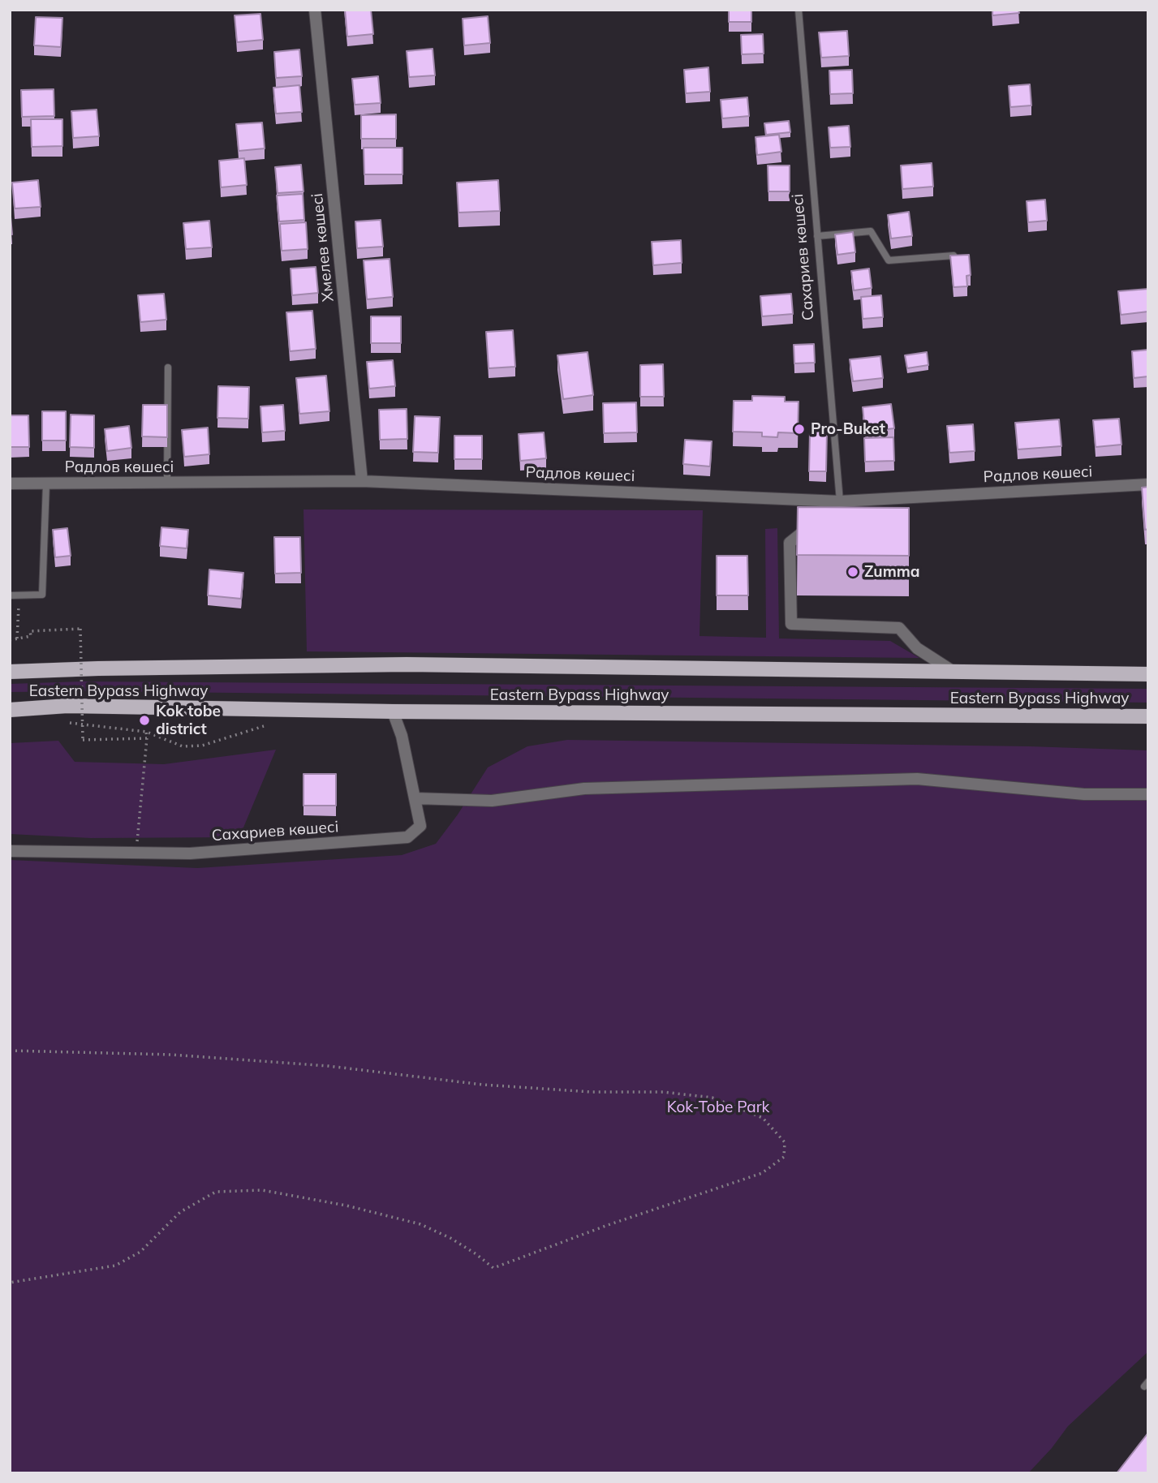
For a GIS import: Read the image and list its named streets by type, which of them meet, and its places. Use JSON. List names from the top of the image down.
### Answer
{
  "streets": {
    "main road": ["Eastern Bypass Highway"],
    "street": ["Хмелев көшесі", "Сахариев көшесі", "Радлов көшесі"]
  },
  "crossings": [
    ["Хмелев көшесі", "Радлов көшесі"],
    ["Сахариев көшесі", "Радлов көшесі"],
    ["Сахариев көшесі", "Eastern Bypass Highway"]
  ],
  "parks": ["Kok-Tobe Park"],
  "places": ["Pro-Buket", "Zumma", "Kok tobe district"]
}
